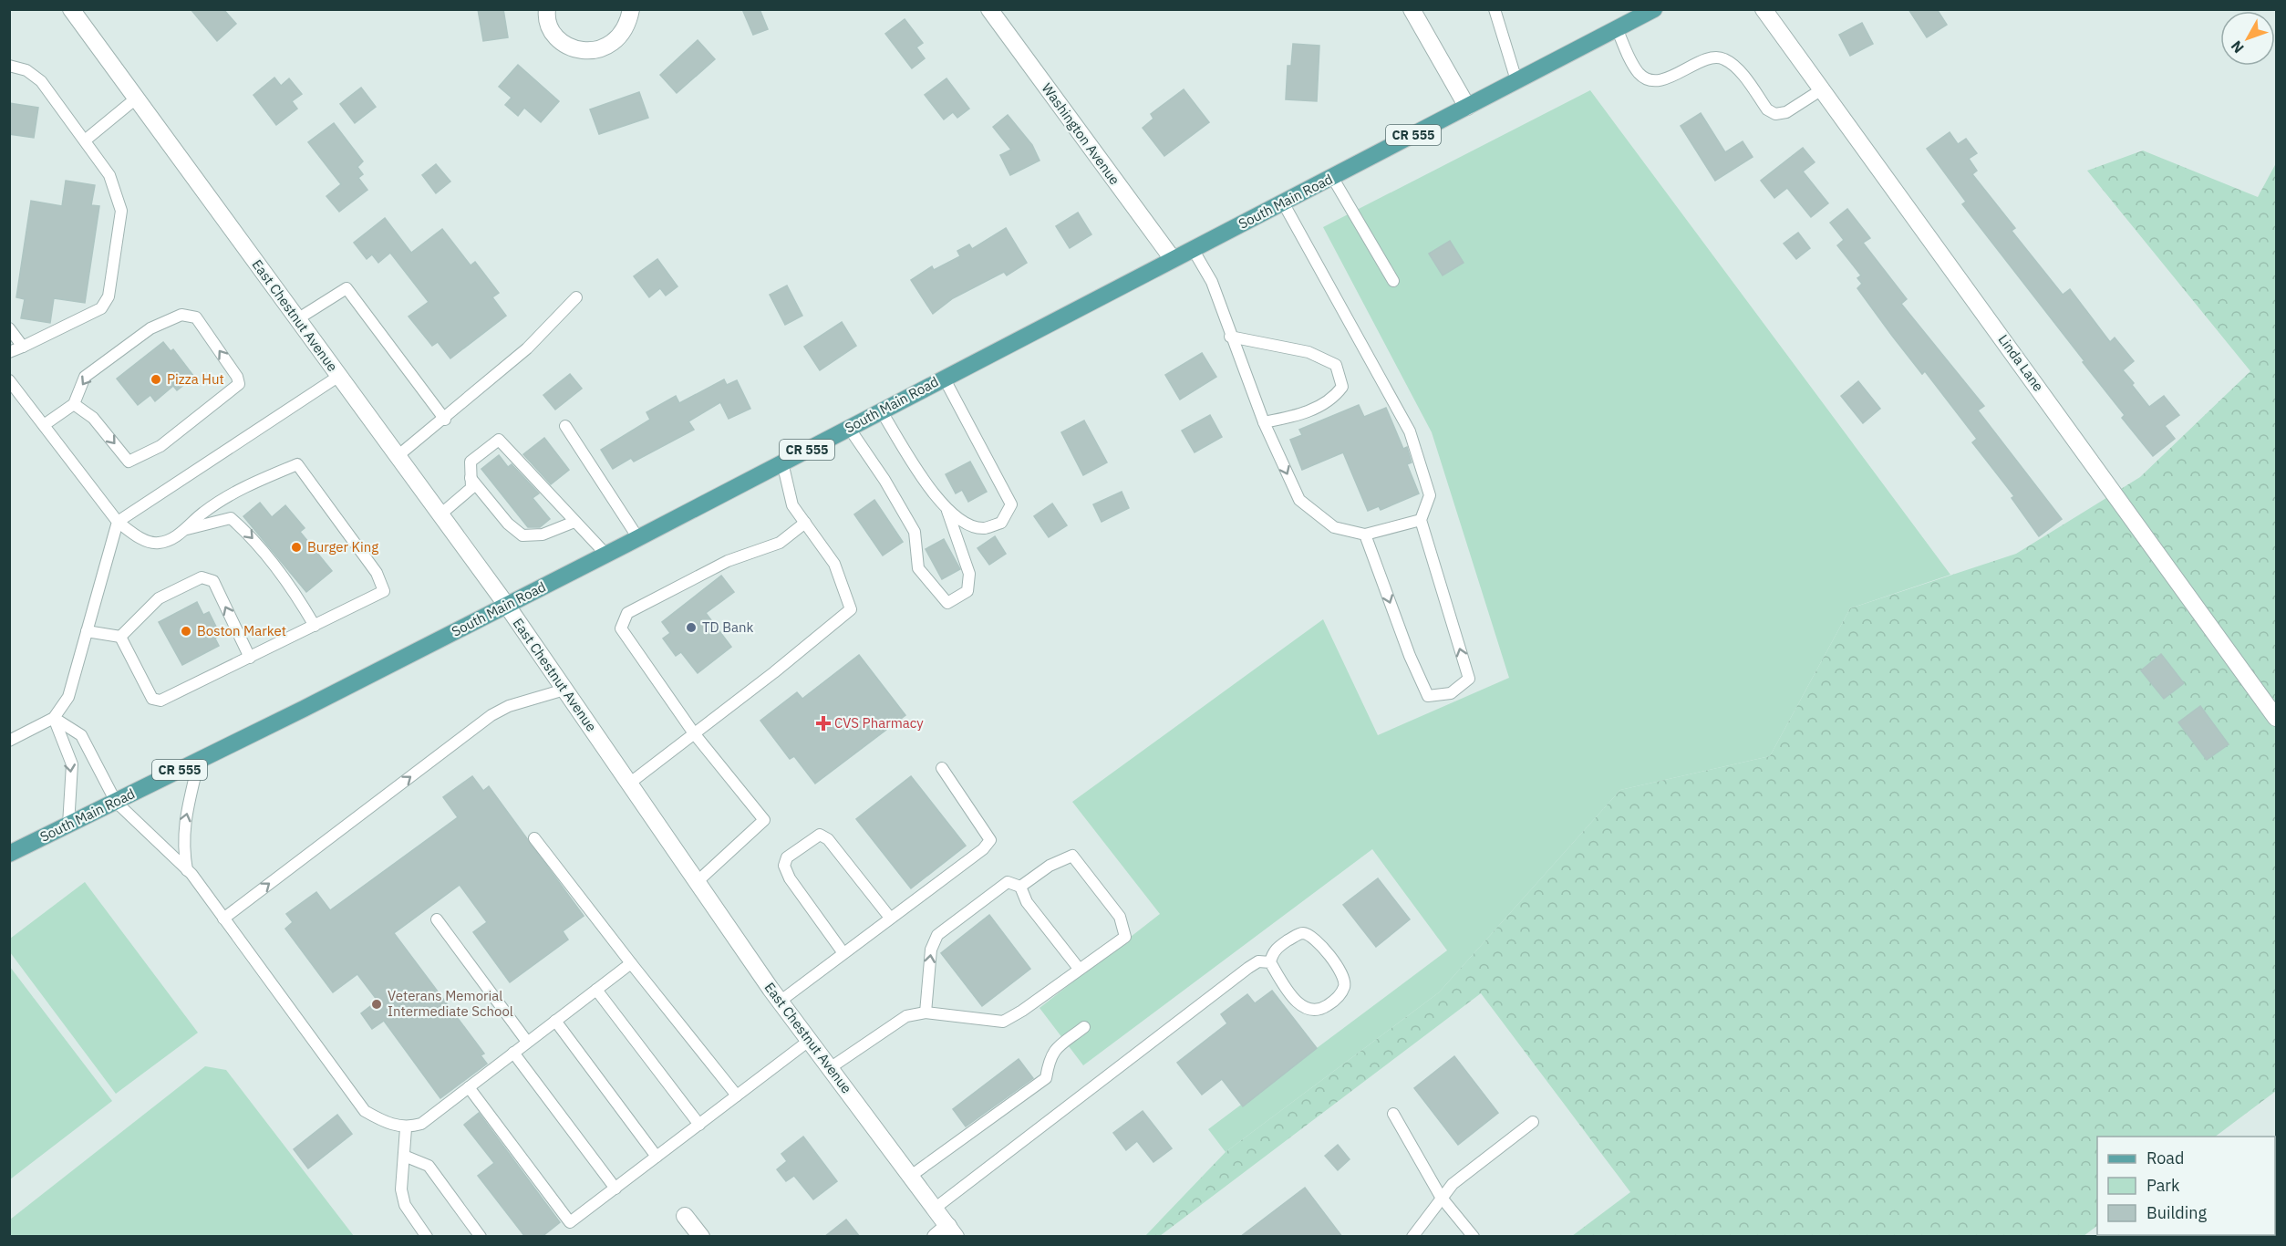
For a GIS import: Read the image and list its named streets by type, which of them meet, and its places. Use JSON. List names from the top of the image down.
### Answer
{
  "streets": {
    "main road": ["CR 555", "South Main Road"],
    "street": ["Washington Avenue", "East Chestnut Avenue", "Linda Lane"]
  },
  "crossings": [
    ["Washington Avenue", "South Main Road"],
    ["South Main Road", "East Chestnut Avenue"]
  ],
  "places": {
    "other": [
      "Pizza Hut",
      "Burger King",
      "TD Bank",
      "Boston Market",
      "Veterans Memorial Intermediate School"
    ],
    "health": ["CVS Pharmacy"]
  },
  "legend": ["Road", "Park", "Building"],
  "north": "bottom left"
}
